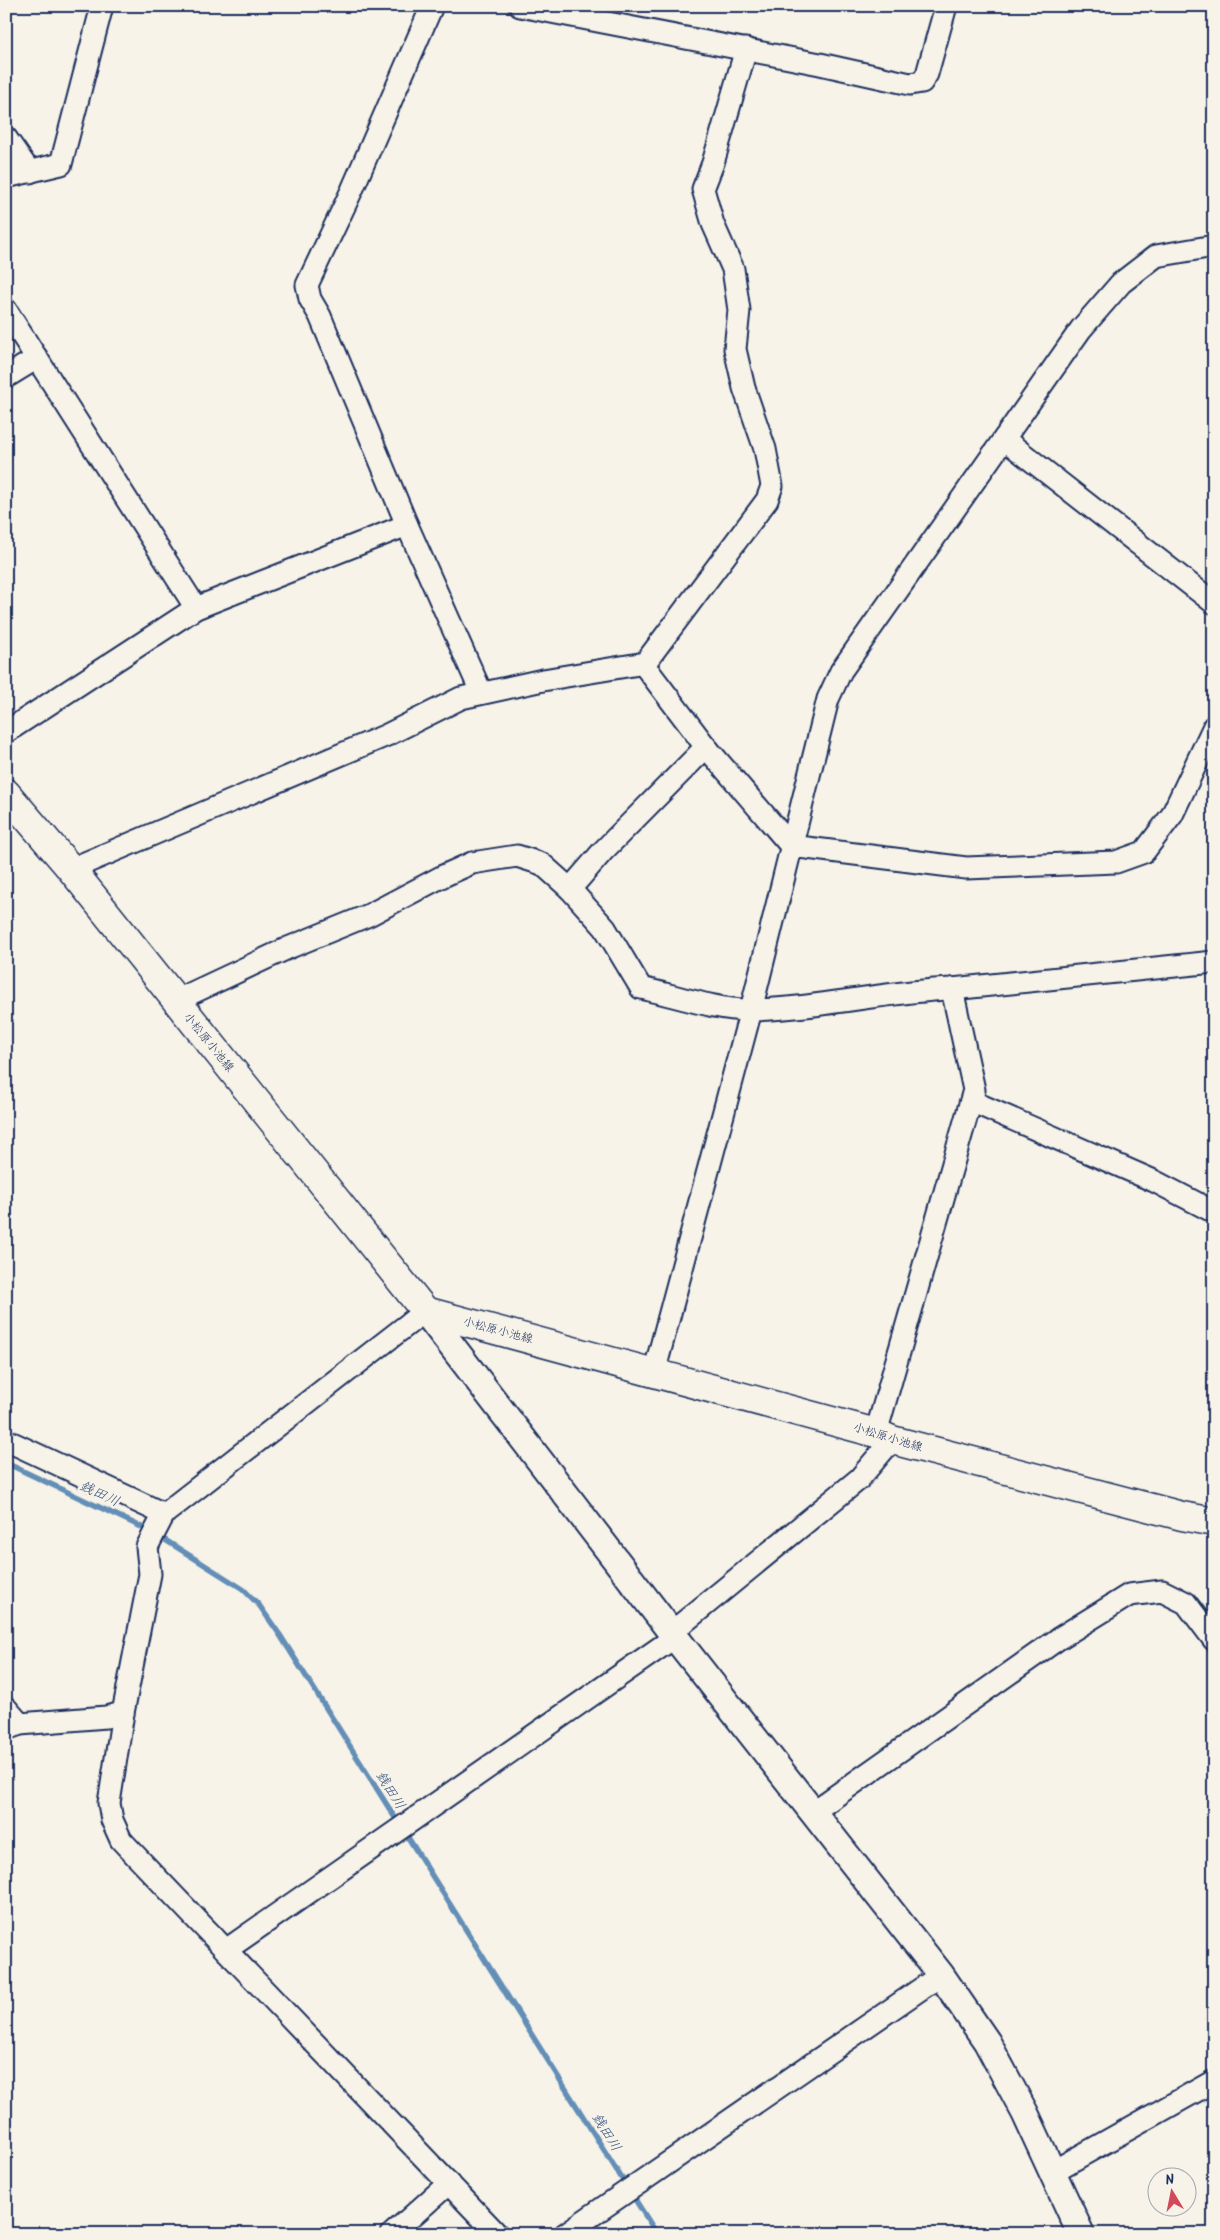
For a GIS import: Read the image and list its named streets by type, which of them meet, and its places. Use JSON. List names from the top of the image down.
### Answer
{
  "streets": {
    "main road": ["小松原小池線"]
  },
  "water": ["銭田川"],
  "north": "top"
}
